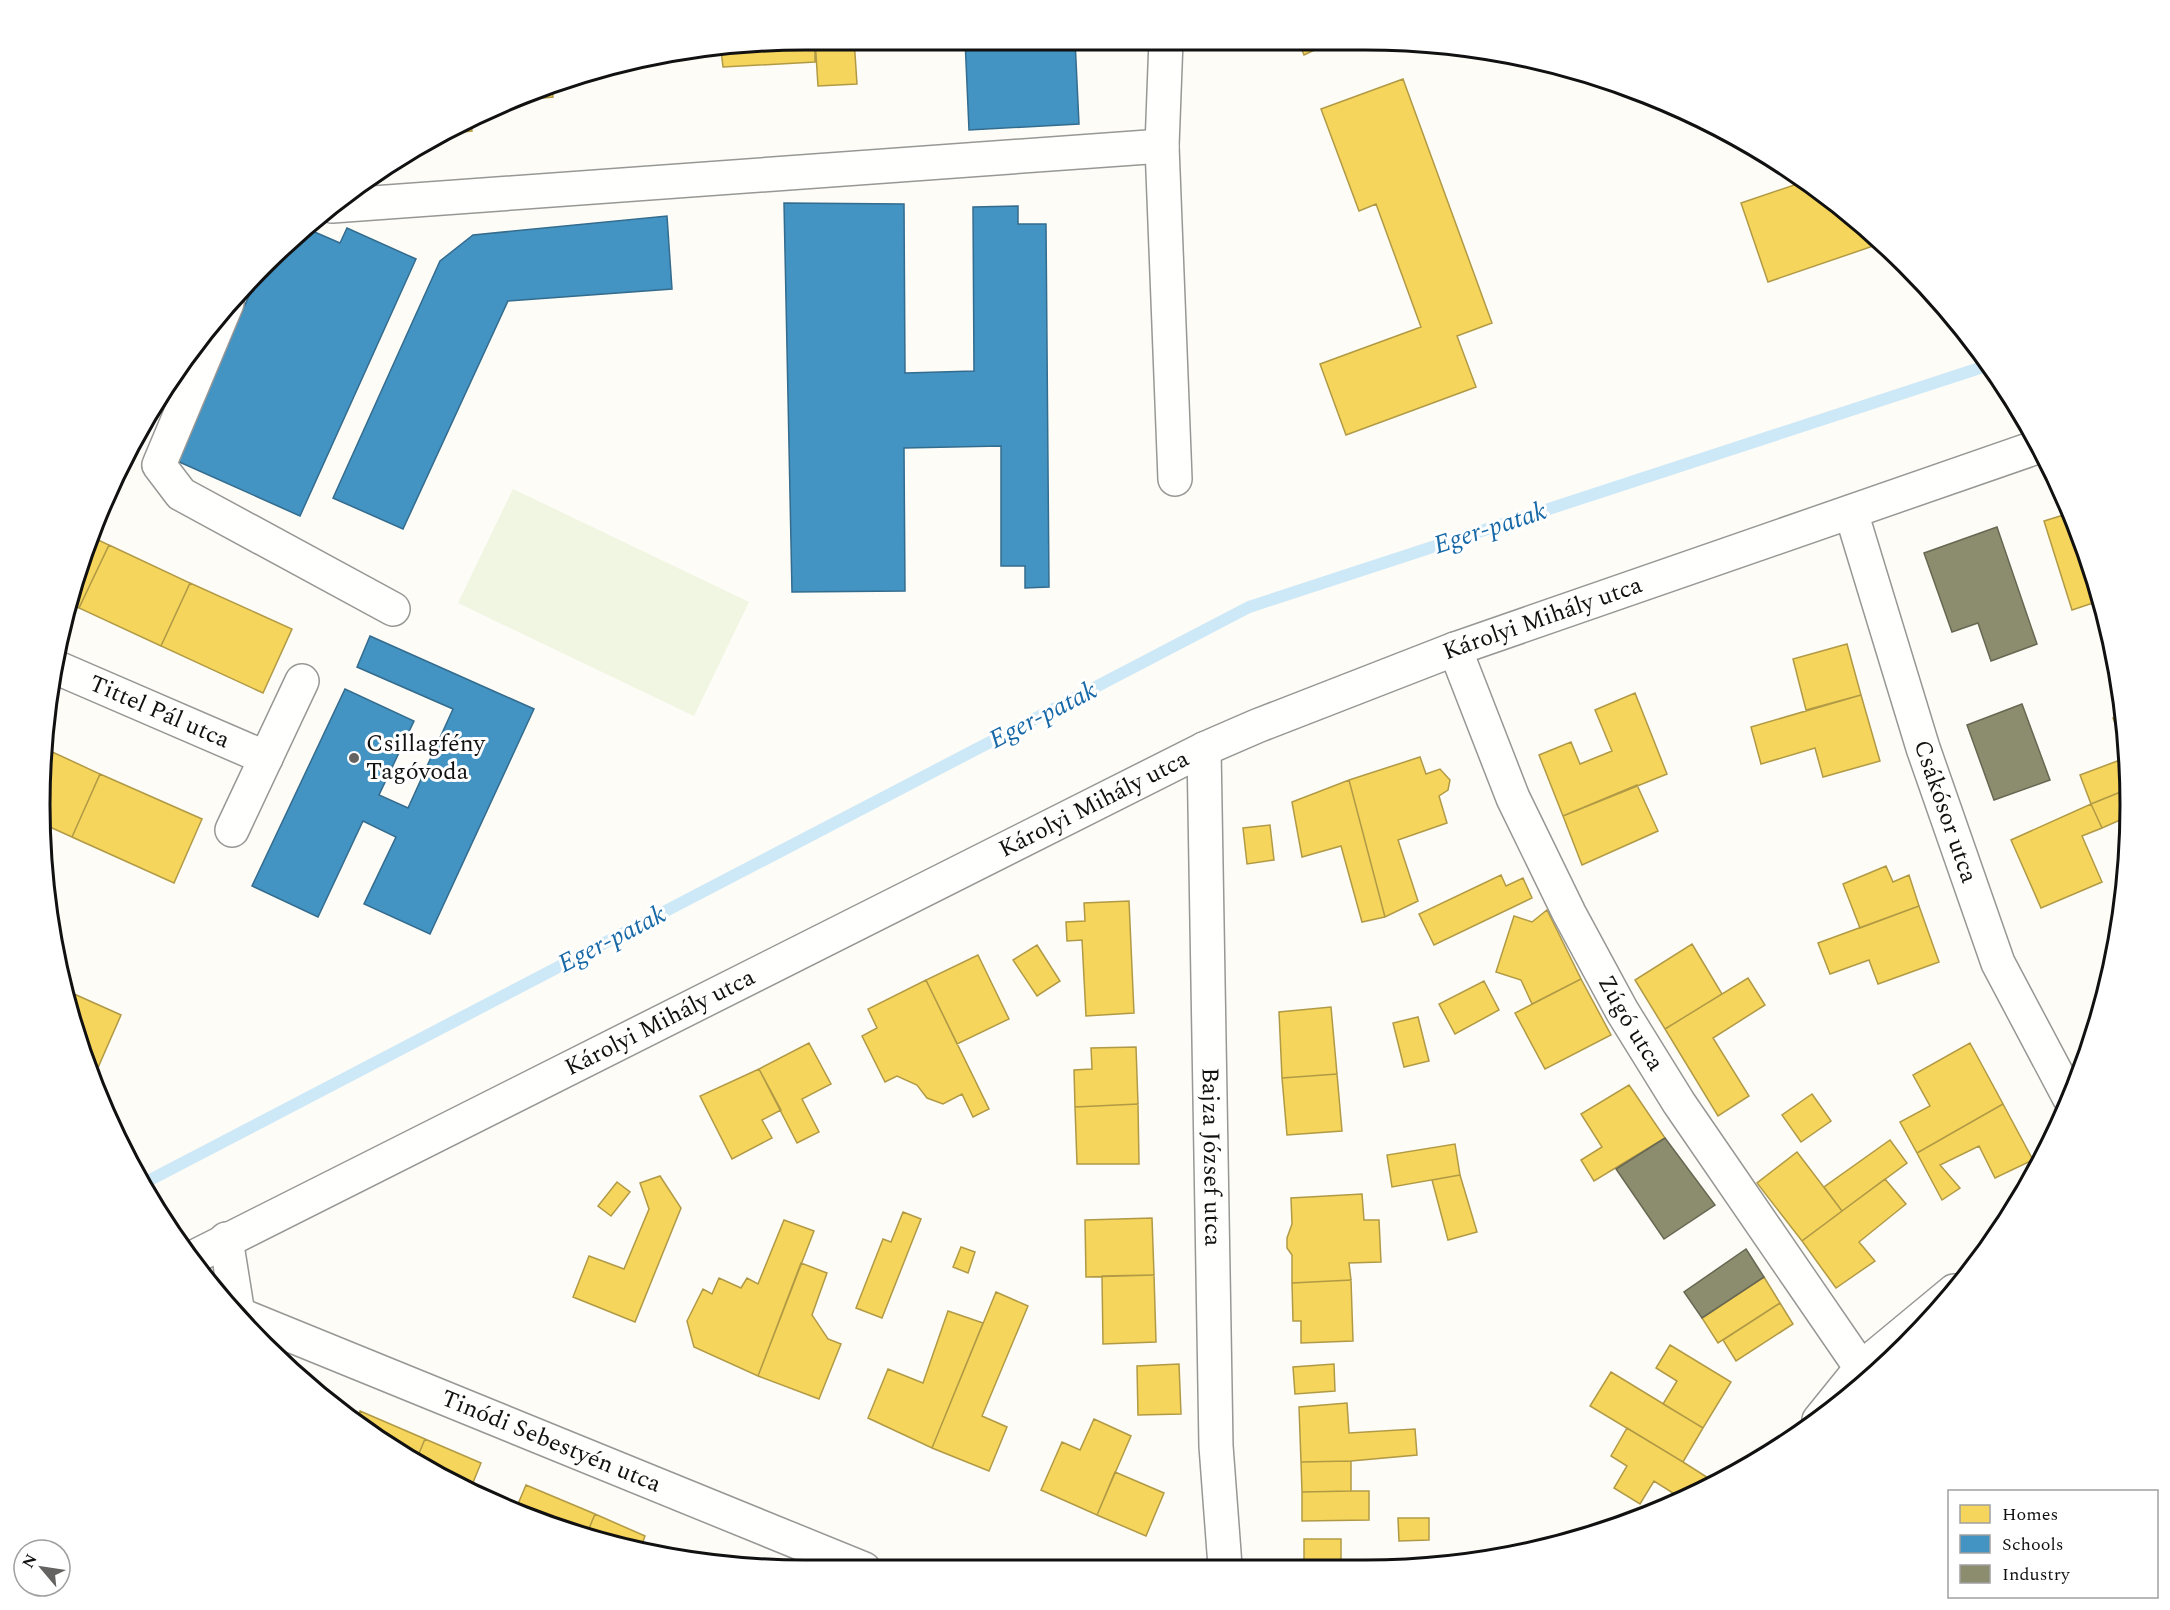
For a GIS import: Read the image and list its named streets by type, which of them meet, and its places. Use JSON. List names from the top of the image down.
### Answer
{
  "streets": {
    "street": [
      "Károlyi Mihály utca",
      "Tittel Pál utca",
      "Csákósor utca",
      "Zúgó utca",
      "Bajza József utca",
      "Tinódi Sebestyén utca"
    ]
  },
  "crossings": [
    ["Károlyi Mihály utca", "Csákósor utca"],
    ["Károlyi Mihály utca", "Zúgó utca"],
    ["Károlyi Mihály utca", "Bajza József utca"]
  ],
  "water": ["Eger-patak"],
  "places": ["Csillagfény Tagóvoda"],
  "legend": ["Homes", "Schools", "Industry"],
  "north": "top left"
}
